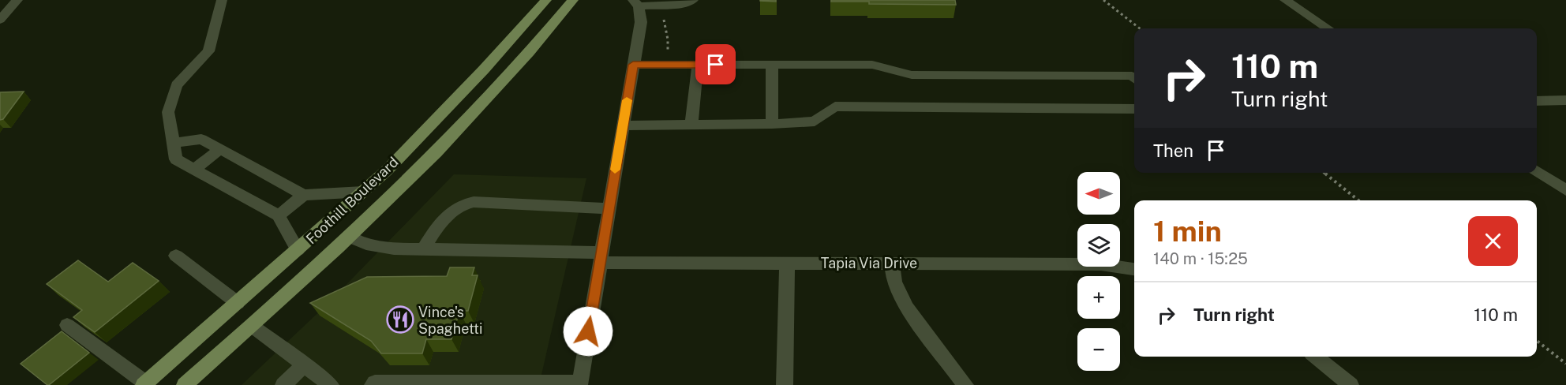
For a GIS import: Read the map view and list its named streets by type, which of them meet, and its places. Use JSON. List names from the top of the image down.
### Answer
{
  "streets": {
    "main road": ["Foothill Boulevard"],
    "street": ["Tapia Via Drive"]
  },
  "crossings": [
    ["Foothill Boulevard", "Tapia Via Drive"]
  ],
  "places": {
    "restaurant": ["Vince's Spaghetti"]
  },
  "north": "left",
  "page": {
    "turn": ["110 m", "Turn right"],
    "then": "Then",
    "map_buttons": ["+", "−"],
    "heading": ["1 min", "140 m · 15:25"],
    "list": [
      {
        "name": "Turn right",
        "value": "110 m"
      }
    ]
  }
}
